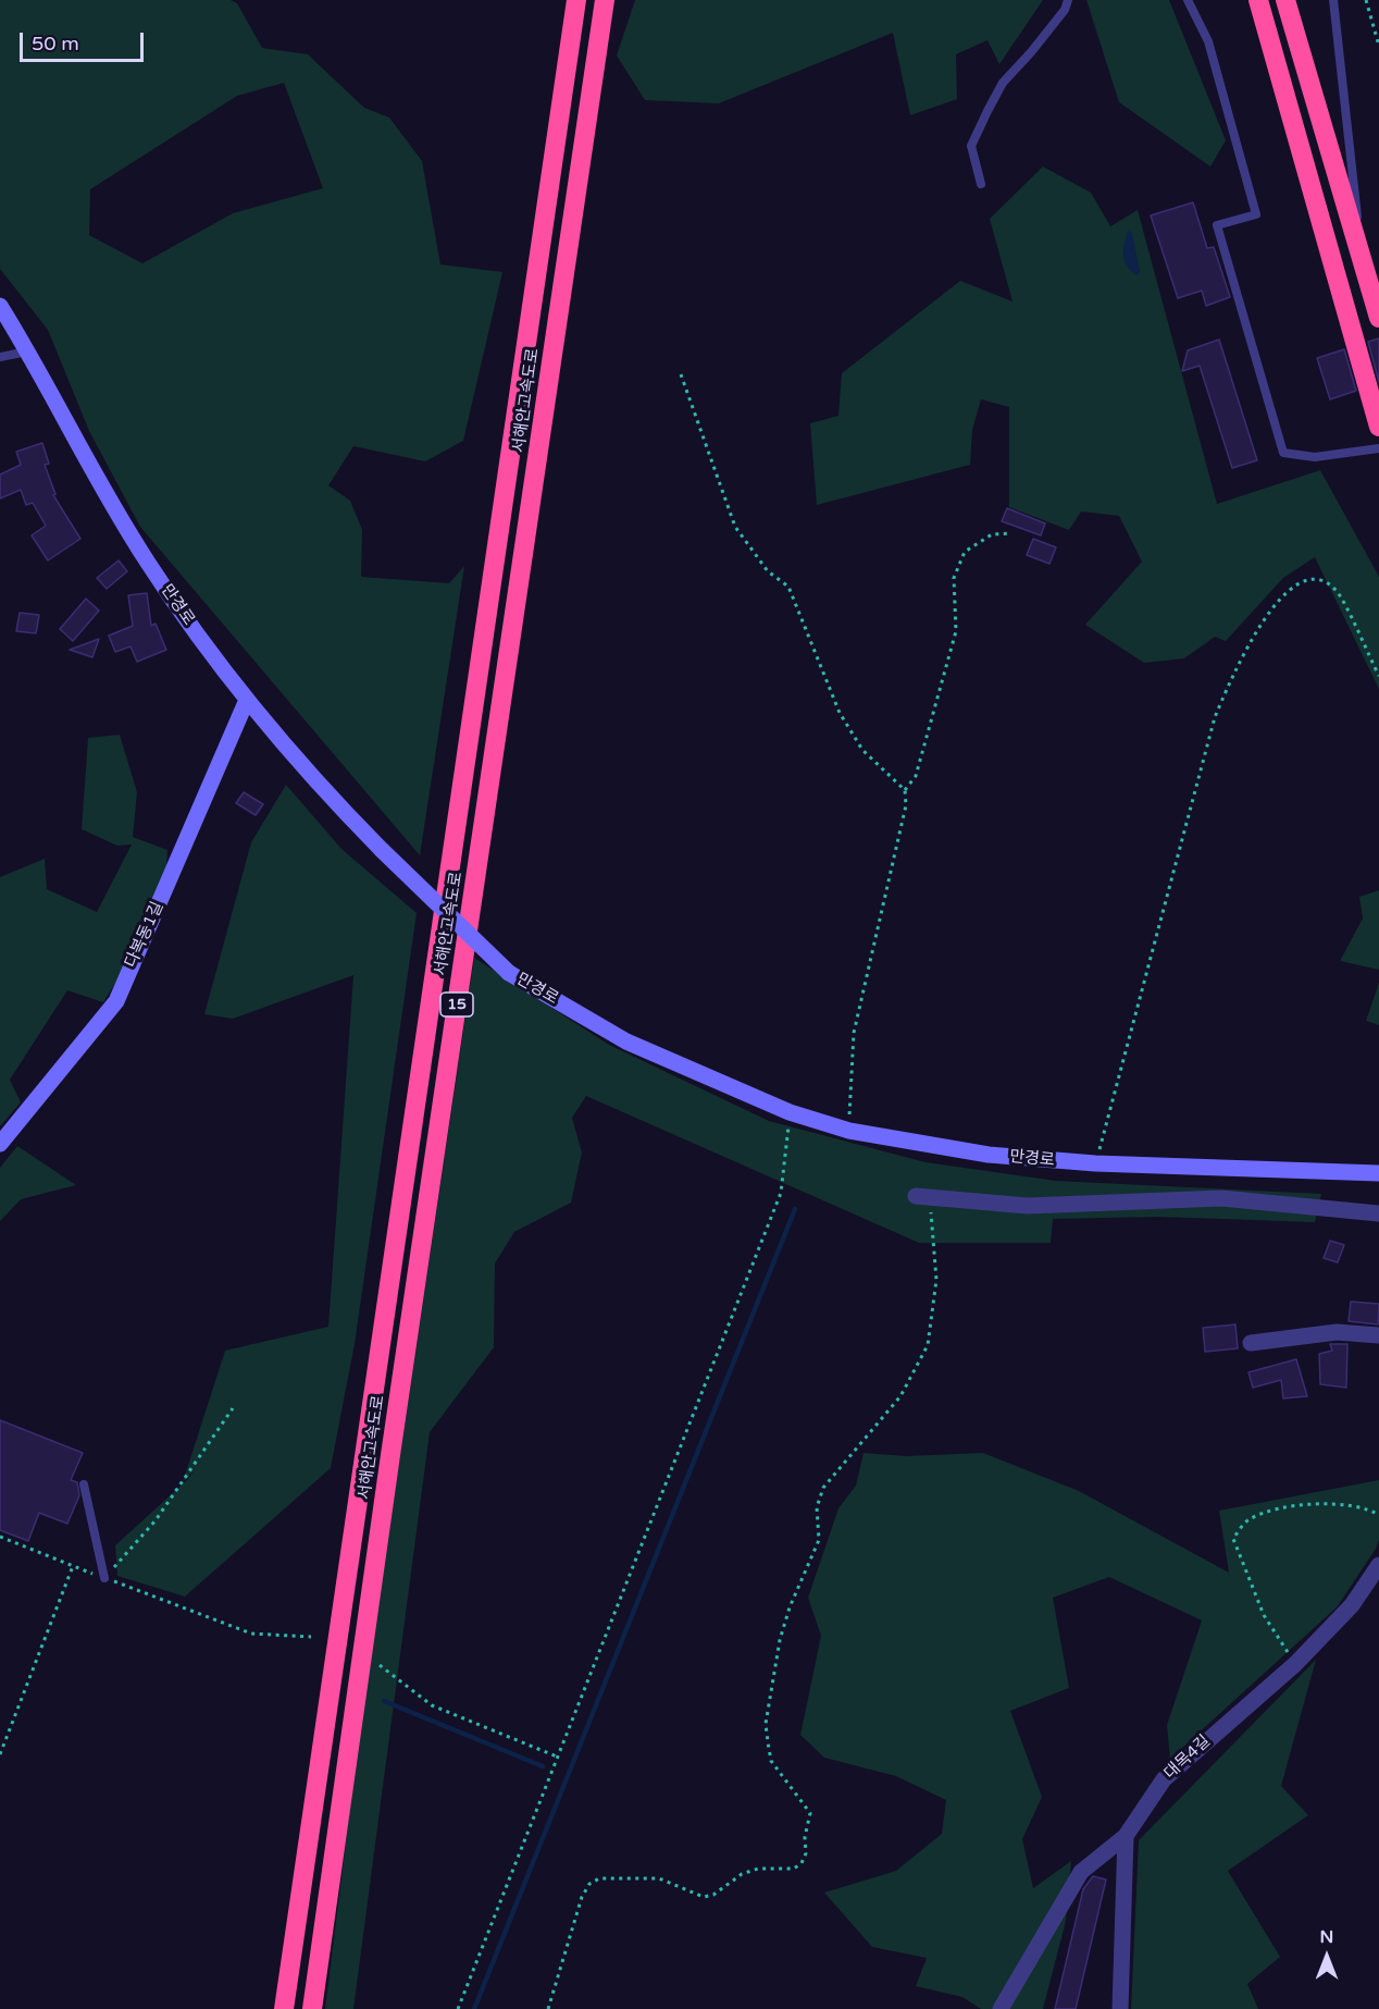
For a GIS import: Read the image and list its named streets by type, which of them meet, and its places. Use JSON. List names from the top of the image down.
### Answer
{
  "streets": {
    "highway": ["서해안고속도로", "15"],
    "street": ["만경로", "다복동1길", "대목4길"]
  },
  "crossings": [
    ["만경로", "다복동1길"]
  ],
  "scale_bar": "50 m",
  "north": "top"
}
